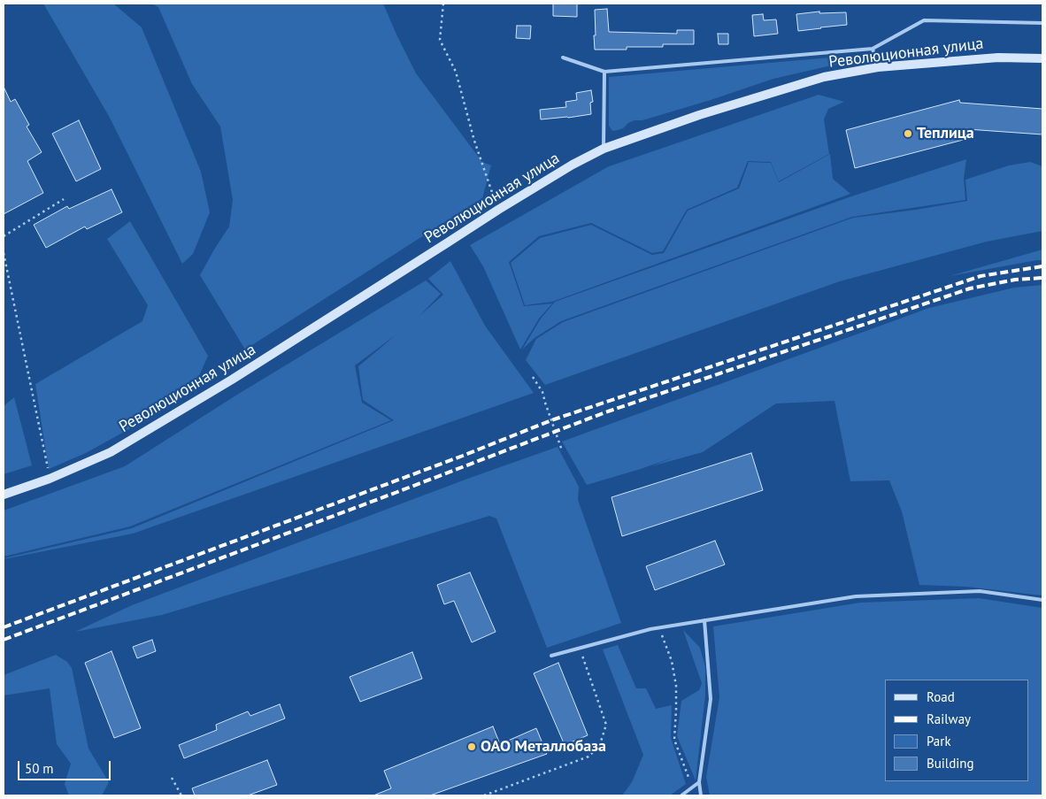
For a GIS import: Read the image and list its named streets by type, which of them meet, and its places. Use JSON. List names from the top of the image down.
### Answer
{
  "streets": {
    "street": ["Революционная улица"]
  },
  "places": ["Теплица", "ОАО Металлобаза"],
  "legend": [
    "Road",
    "Railway",
    "Park",
    "Building"
  ],
  "scale_bar": "50 m"
}
